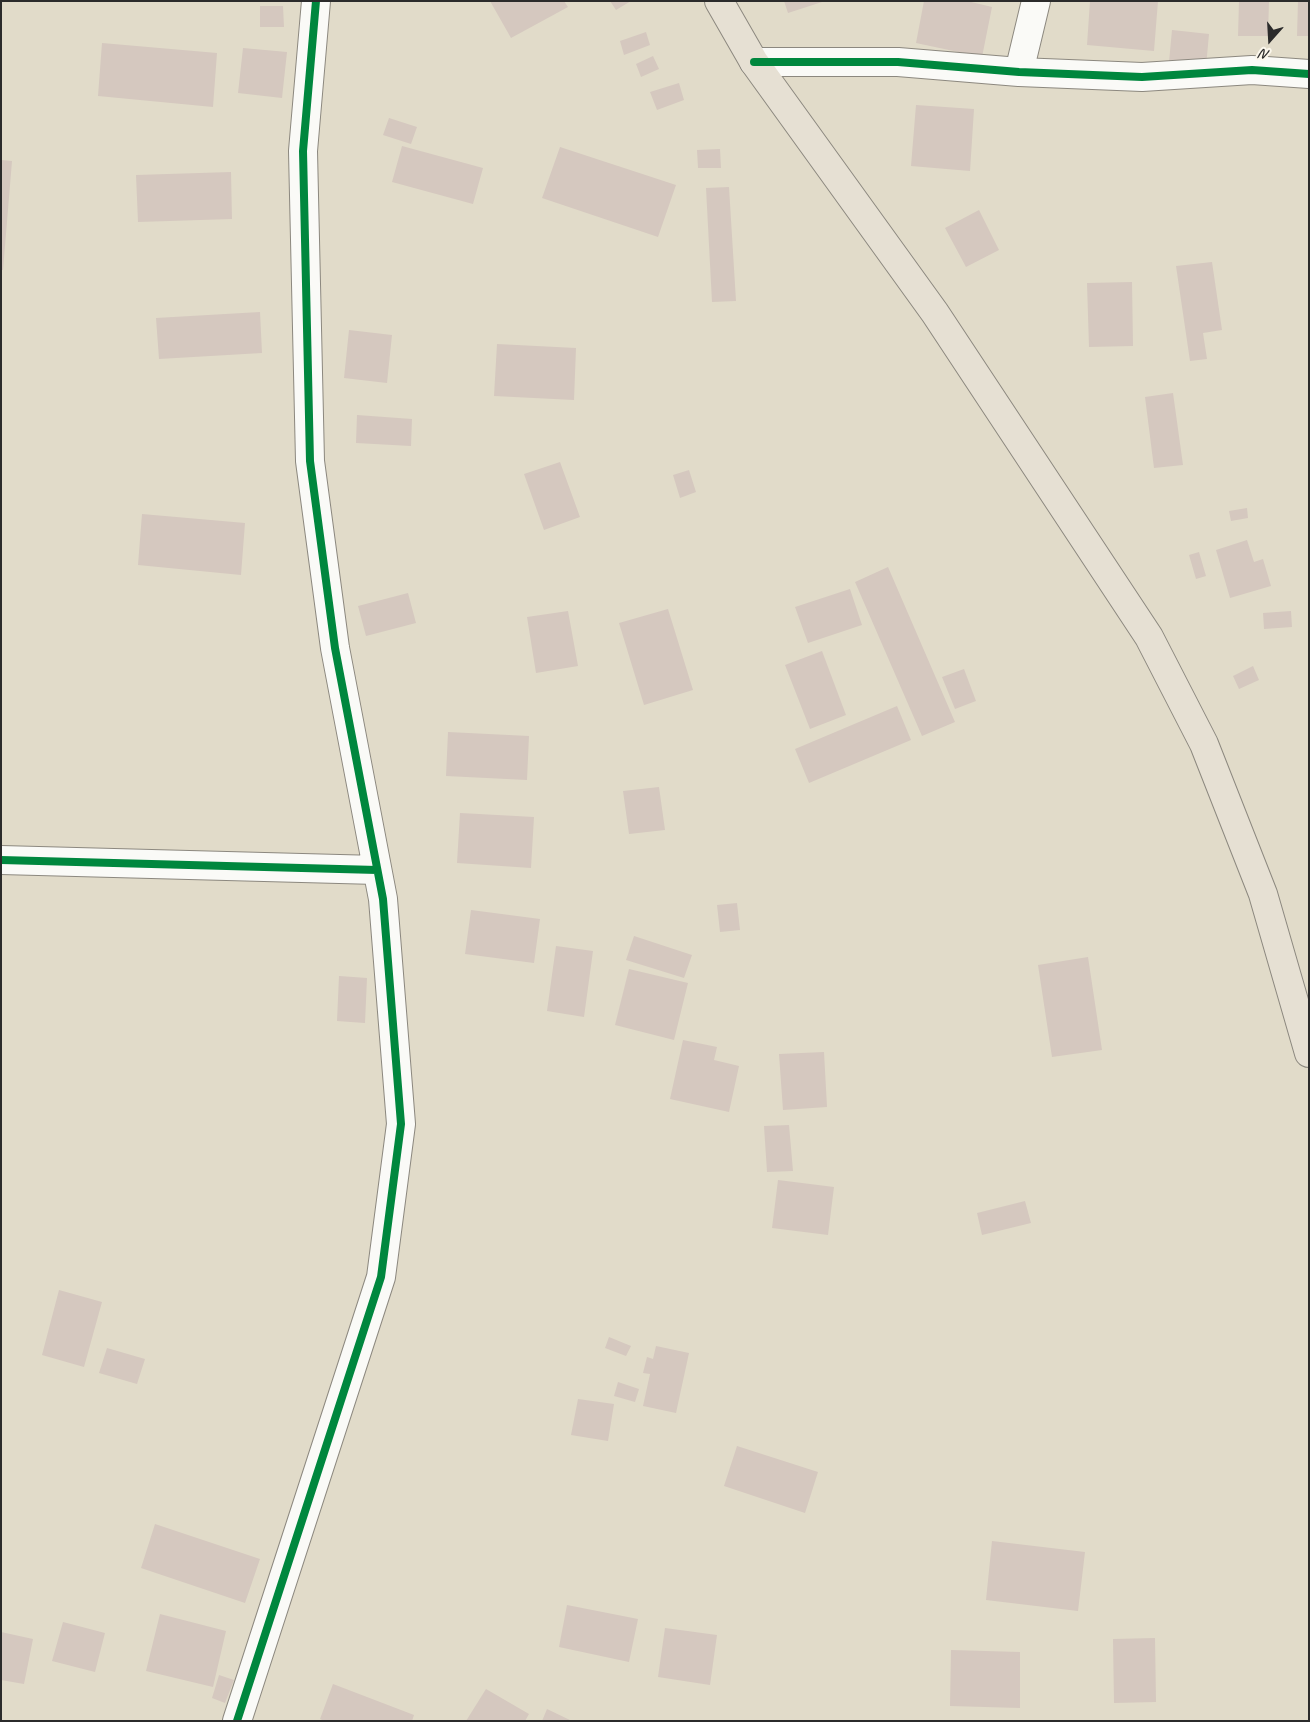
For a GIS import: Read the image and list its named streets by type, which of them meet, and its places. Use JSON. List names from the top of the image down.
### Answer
{
  "north": "bottom"
}
